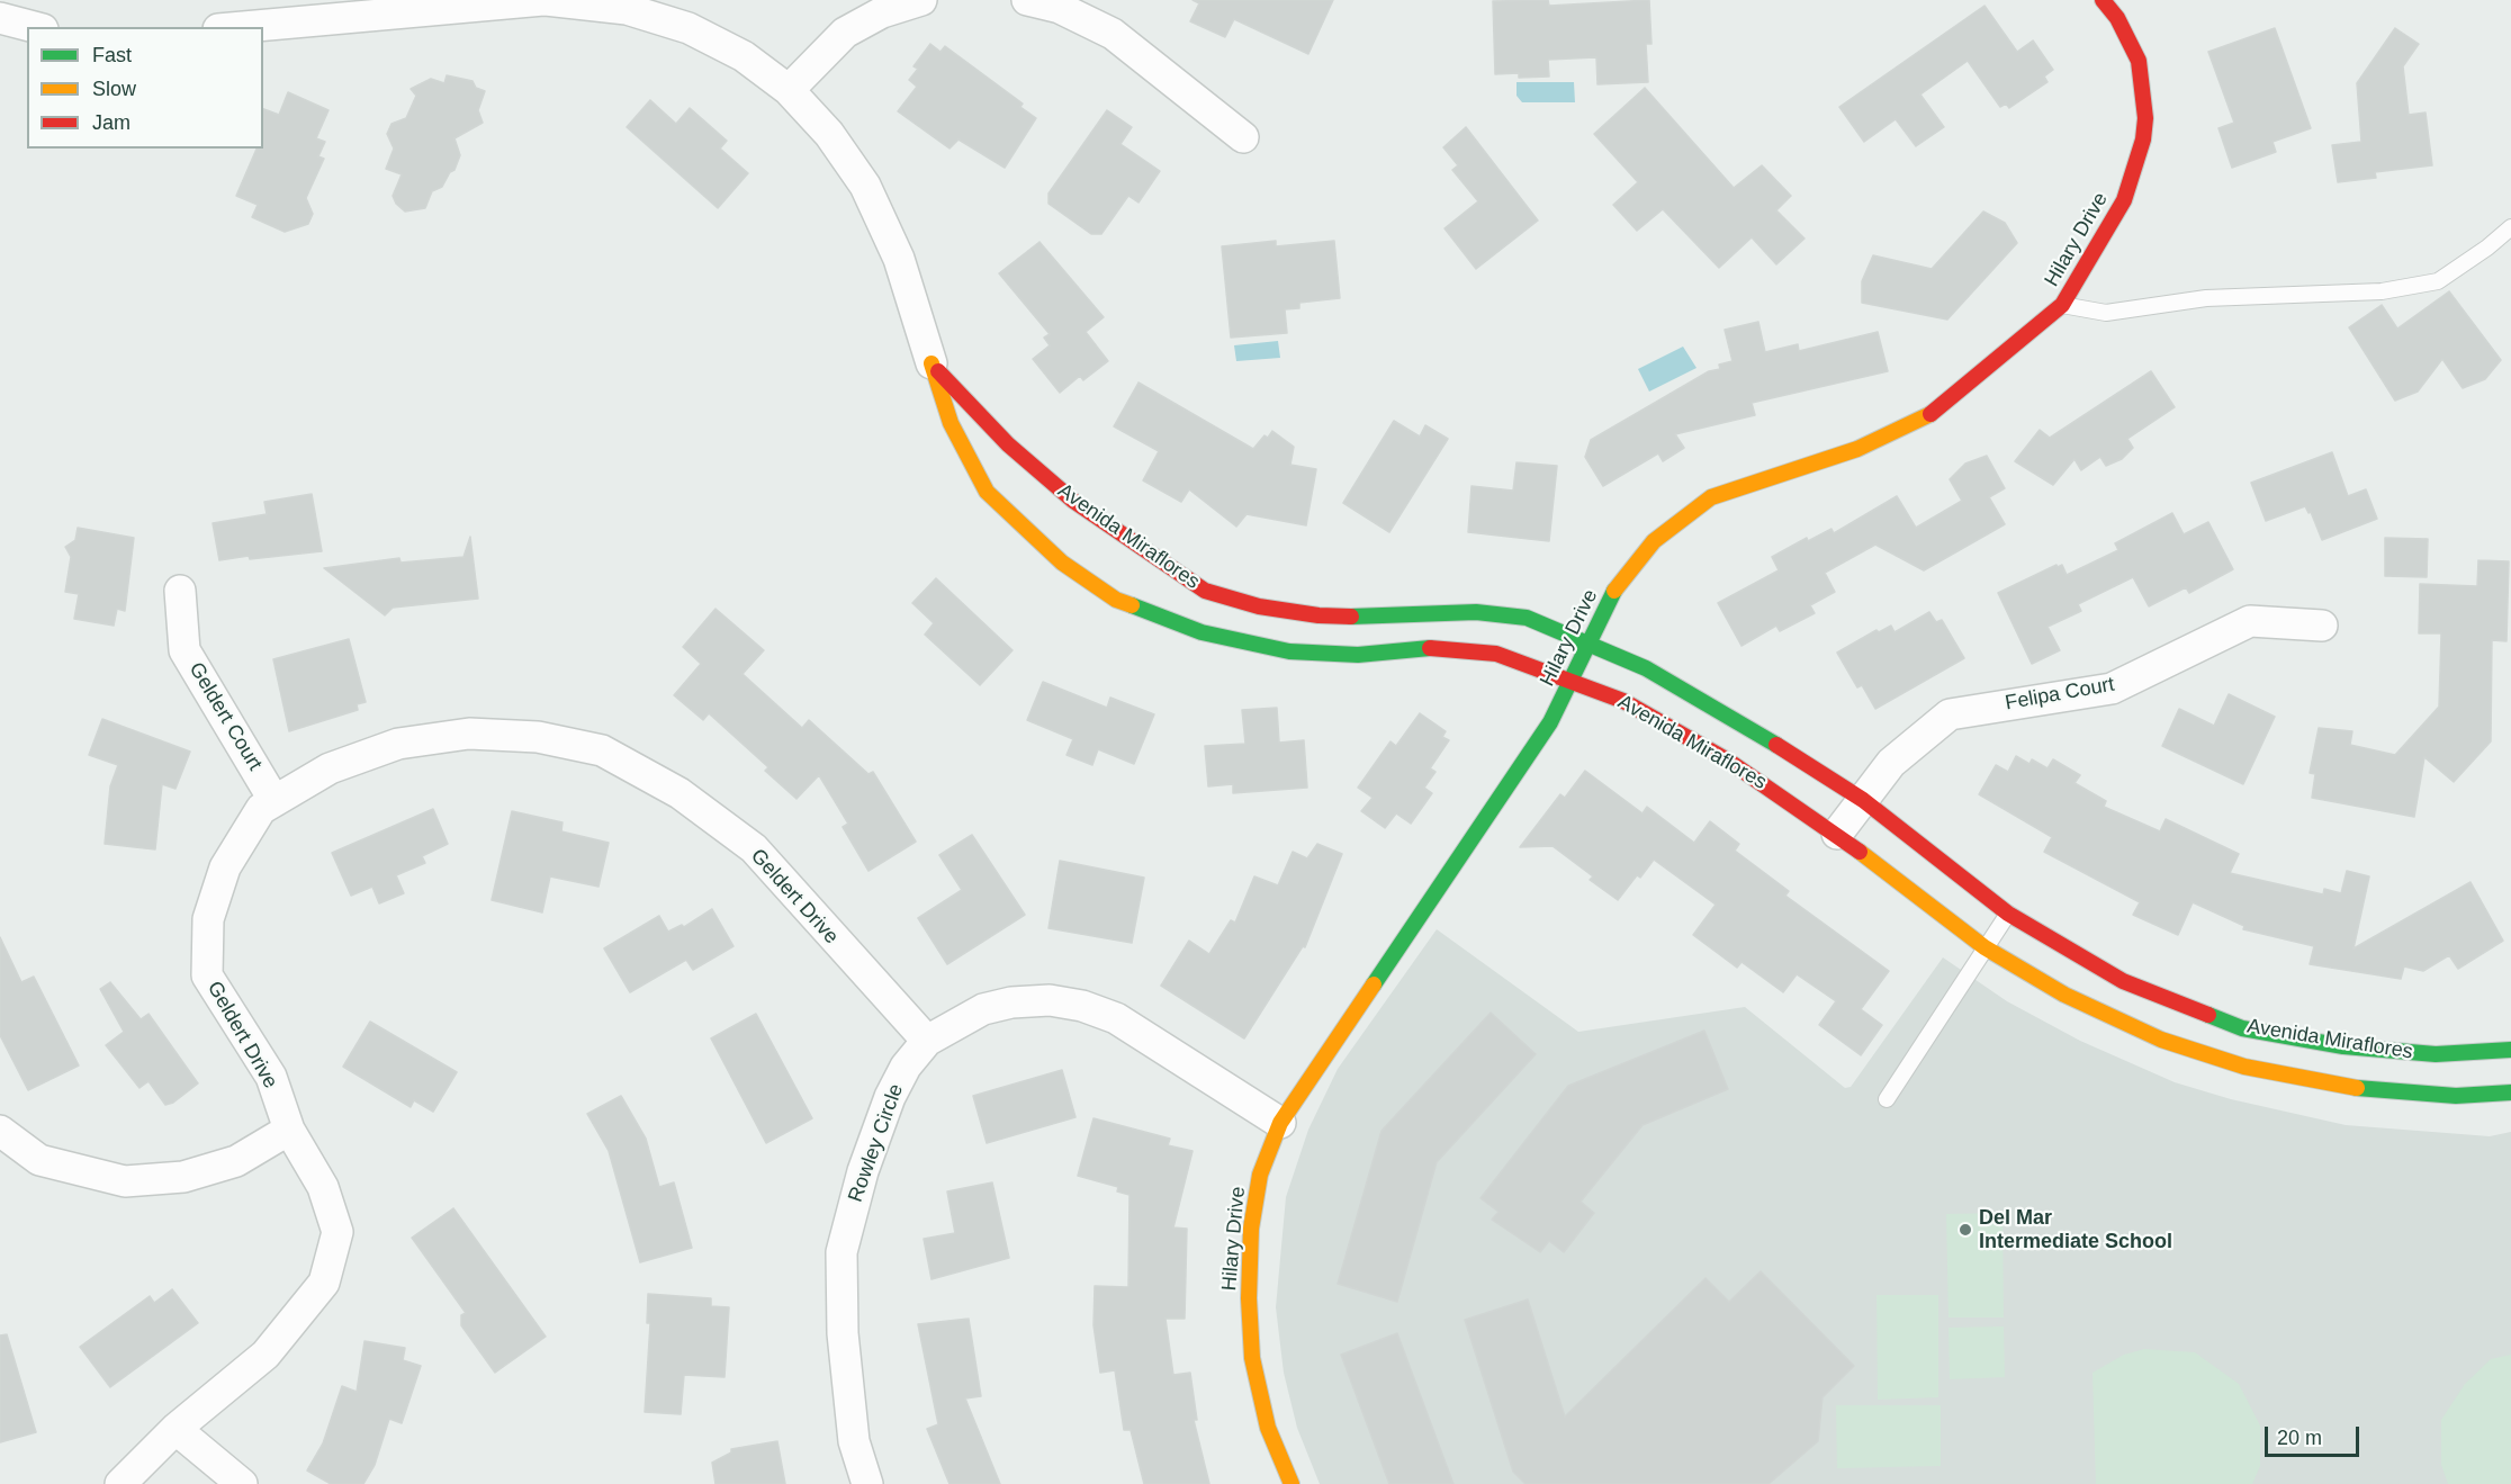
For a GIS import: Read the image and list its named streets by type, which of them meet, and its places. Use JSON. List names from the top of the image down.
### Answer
{
  "streets": {
    "street": [
      "Hilary Drive",
      "Avenida Miraflores",
      "Felipa Court",
      "Geldert Court",
      "Geldert Drive",
      "Rowley Circle"
    ]
  },
  "crossings": [
    ["Hilary Drive", "Avenida Miraflores"],
    ["Hilary Drive", "Rowley Circle"],
    ["Avenida Miraflores", "Felipa Court"],
    ["Geldert Court", "Geldert Drive"],
    ["Geldert Drive", "Rowley Circle"]
  ],
  "places": ["Del Mar Intermediate School"],
  "legend": ["Fast", "Slow", "Jam"],
  "scale_bar": "20 m"
}
